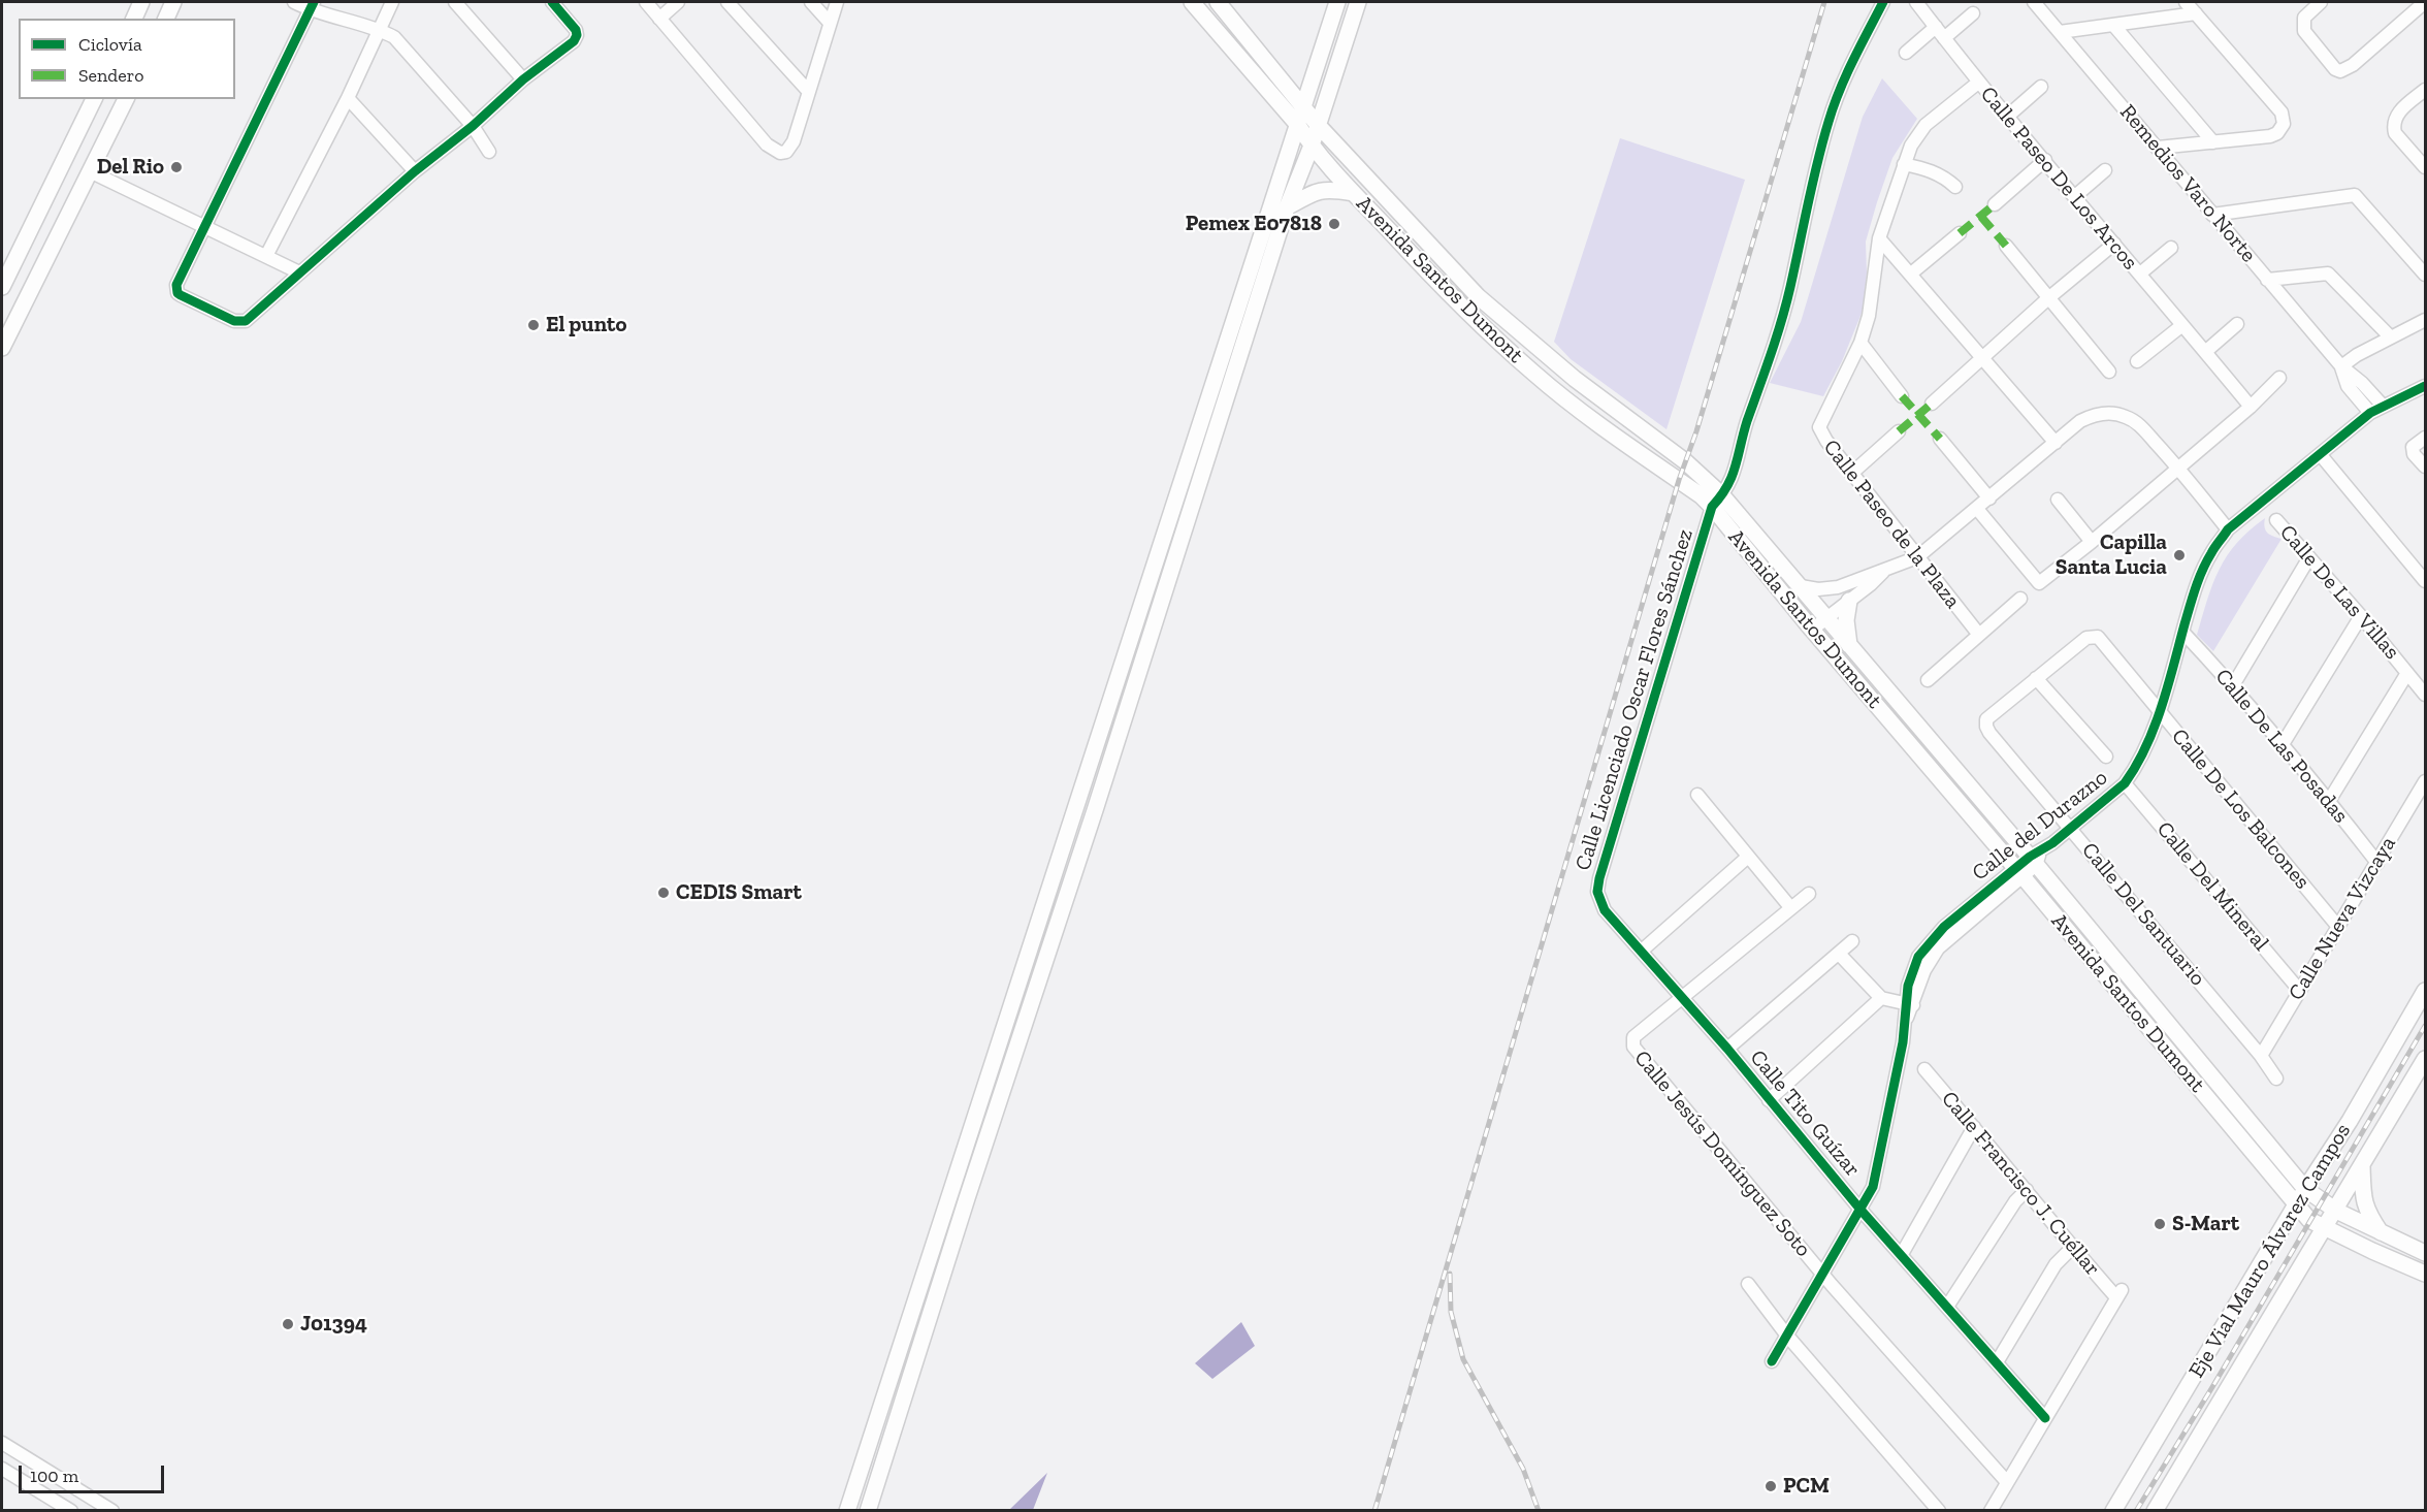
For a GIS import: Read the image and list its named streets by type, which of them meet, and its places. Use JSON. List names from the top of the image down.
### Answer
{
  "streets": {
    "main road": ["Avenida Santos Dumont", "Eje Vial Mauro Álvarez Campos"],
    "street": [
      "Calle Paseo De Los Arcos",
      "Remedios Varo Norte",
      "Calle Paseo de la Plaza",
      "Calle De Las Villas",
      "Calle Licenciado Oscar Flores Sánchez",
      "Calle De Las Posadas",
      "Calle De Los Balcones",
      "Calle del Durazno",
      "Calle Del Mineral",
      "Calle Del Santuario",
      "Calle Nueva Vizcaya",
      "Calle Tito Guízar",
      "Calle Jesús Domínguez Soto",
      "Calle Francisco J. Cuéllar"
    ]
  },
  "crossings": [
    ["Calle Paseo De Los Arcos", "Calle Paseo de la Plaza"],
    ["Remedios Varo Norte", "Calle del Durazno"],
    ["Avenida Santos Dumont", "Calle Licenciado Oscar Flores Sánchez"],
    ["Avenida Santos Dumont", "Calle del Durazno"],
    ["Avenida Santos Dumont", "Eje Vial Mauro Álvarez Campos"],
    ["Calle Licenciado Oscar Flores Sánchez", "Calle Tito Guízar"],
    ["Calle De Las Posadas", "Calle del Durazno"],
    ["Calle De Las Posadas", "Calle Nueva Vizcaya"],
    ["Calle De Los Balcones", "Calle del Durazno"],
    ["Calle De Los Balcones", "Calle Del Santuario"],
    ["Calle De Los Balcones", "Calle Nueva Vizcaya"],
    ["Calle del Durazno", "Calle Del Mineral"],
    ["Calle del Durazno", "Calle Del Santuario"],
    ["Calle del Durazno", "Calle Tito Guízar"],
    ["Calle del Durazno", "Calle Jesús Domínguez Soto"],
    ["Calle Del Mineral", "Calle Nueva Vizcaya"],
    ["Calle Del Santuario", "Calle Nueva Vizcaya"],
    ["Calle Tito Guízar", "Calle Jesús Domínguez Soto"],
    ["Calle Tito Guízar", "Calle Francisco J. Cuéllar"]
  ],
  "places": [
    "Del Rio",
    "Pemex E07818",
    "El punto",
    "Capilla Santa Lucia",
    "CEDIS Smart",
    "S-Mart",
    "J01394",
    "PCM"
  ],
  "legend": ["Ciclovía", "Sendero"],
  "scale_bar": "100 m"
}
